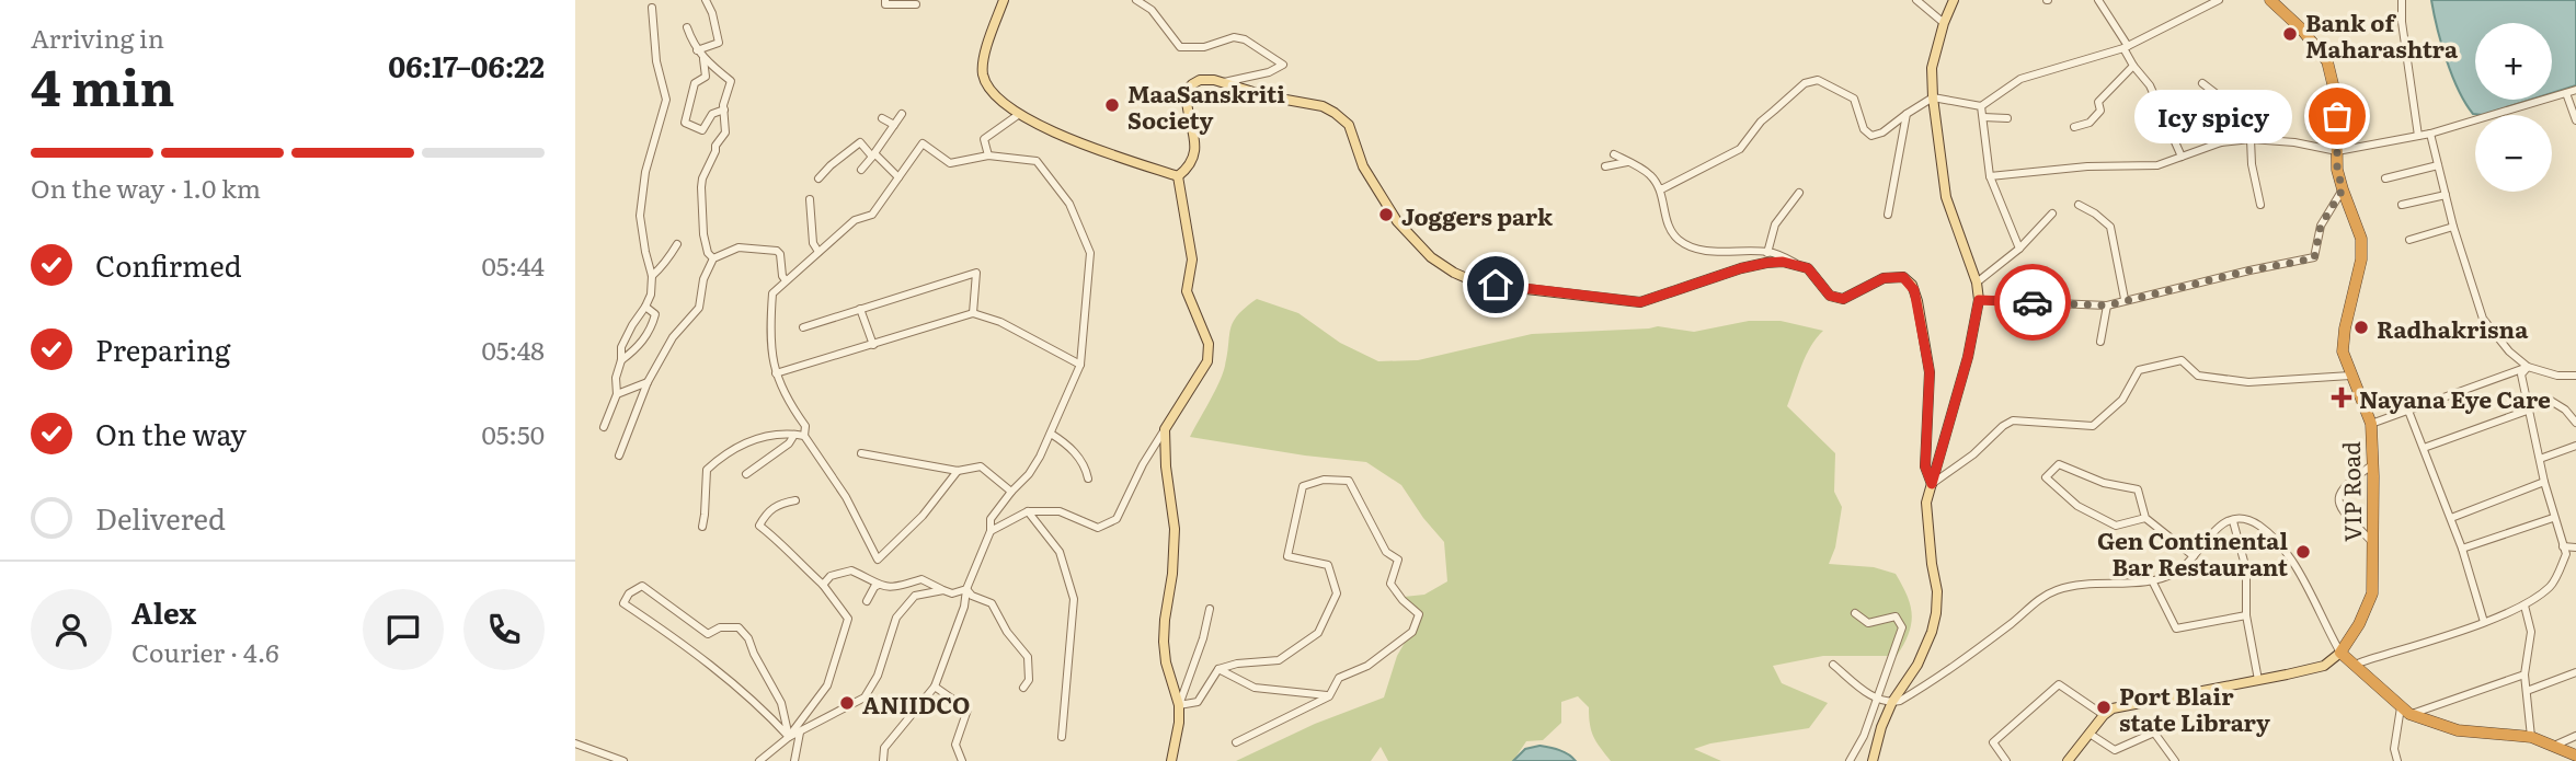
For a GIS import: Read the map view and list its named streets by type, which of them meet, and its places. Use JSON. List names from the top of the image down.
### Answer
{
  "streets": {
    "highway": ["VIP Road"]
  },
  "places": {
    "other": [
      "Bank of Maharashtra",
      "MaaSanskriti Society",
      "Icy spicy",
      "Joggers park",
      "Radhakrisna",
      "Gen Continental Bar Restaurant",
      "ANIIDCO",
      "Port Blair state Library"
    ],
    "health": ["Nayana Eye Care"]
  },
  "page": {
    "heading": ["4 min", "Arriving in", "06:17–06:22"],
    "panel": ["Alex", "Courier · 4.6"],
    "map_buttons": ["+", "−"],
    "bubble": "Icy spicy",
    "bar": "On the way · 1.0 km",
    "list": [
      ["Confirmed", "05:44"],
      ["Preparing", "05:48"],
      ["On the way", "05:50"],
      "Delivered"
    ]
  }
}
